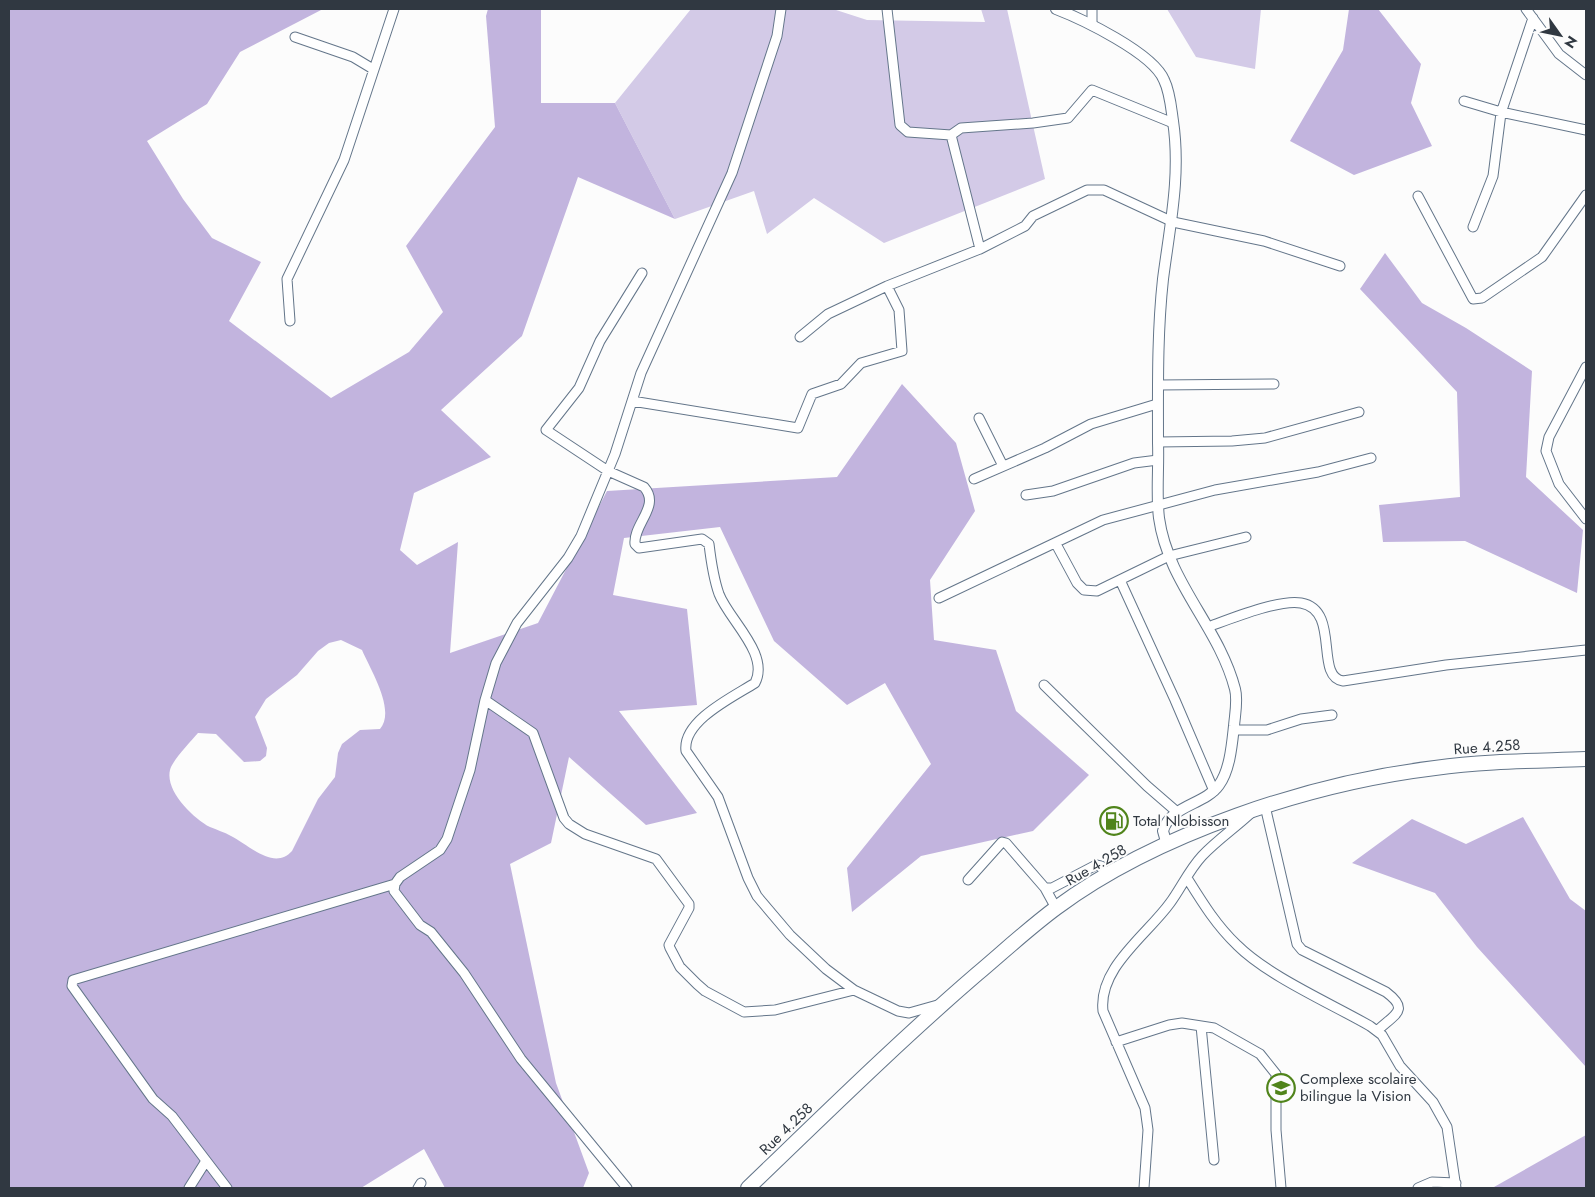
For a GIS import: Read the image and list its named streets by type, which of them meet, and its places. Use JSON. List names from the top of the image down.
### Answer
{
  "streets": {
    "highway": ["Rue 4.258"]
  },
  "places": {
    "fuel station": ["Total Nlobisson"],
    "school or university": ["Complexe scolaire bilingue la Vision"]
  },
  "north": "bottom right"
}
